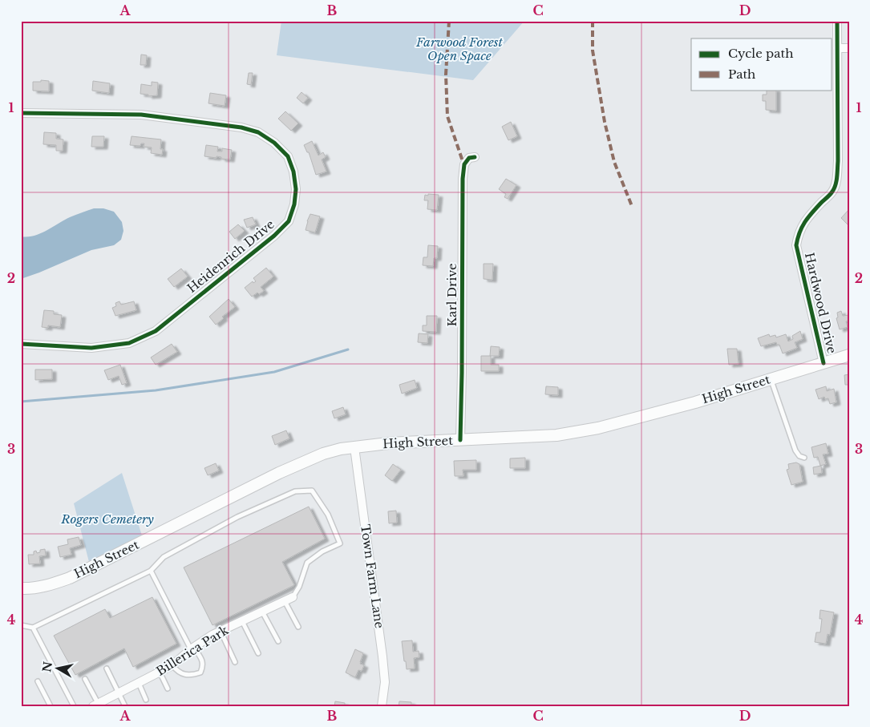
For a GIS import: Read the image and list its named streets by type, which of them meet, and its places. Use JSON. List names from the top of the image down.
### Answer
{
  "streets": {
    "main road": ["High Street"],
    "street": [
      "Heidenrich Drive",
      "Karl Drive",
      "Hardwood Drive",
      "Town Farm Lane",
      "Billerica Park"
    ]
  },
  "crossings": [
    ["Karl Drive", "High Street"],
    ["Hardwood Drive", "High Street"],
    ["High Street", "Town Farm Lane"]
  ],
  "parks": ["Farwood Forest Open Space", "Rogers Cemetery"],
  "legend": ["Cycle path", "Path"],
  "north": "left",
  "grid": {
    "columns": [
      "A",
      "B",
      "C",
      "D"
    ],
    "rows": [
      "1",
      "2",
      "3",
      "4"
    ]
  }
}
